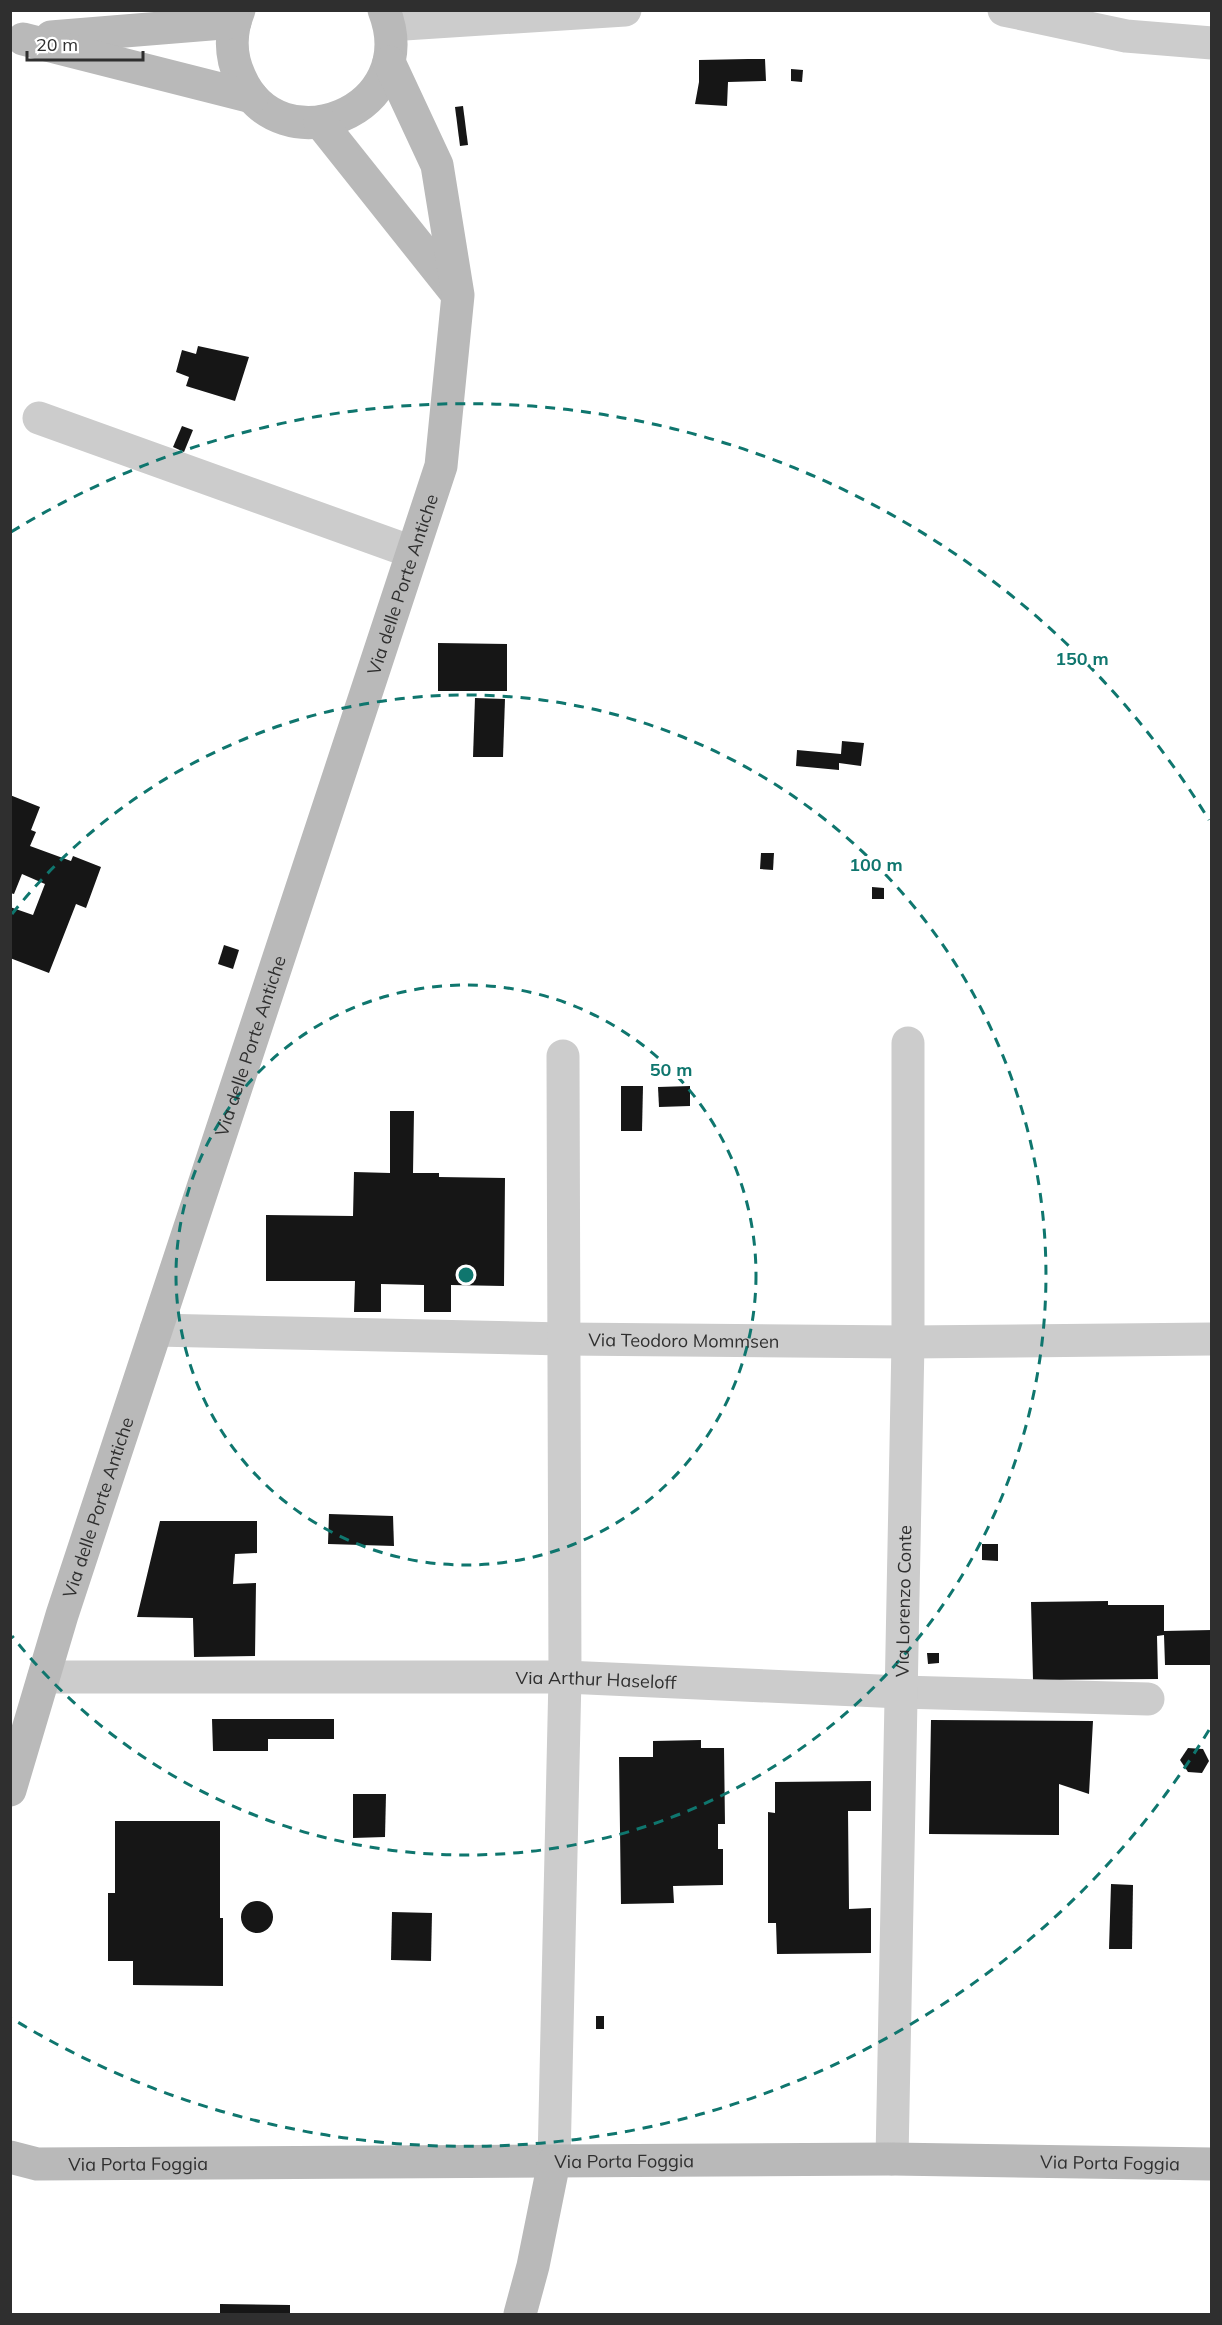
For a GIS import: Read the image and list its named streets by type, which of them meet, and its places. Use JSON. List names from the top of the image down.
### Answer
{
  "streets": {
    "main road": ["Via delle Porte Antiche", "Via Porta Foggia"],
    "street": ["Via Teodoro Mommsen", "Via Lorenzo Conte", "Via Arthur Haseloff"]
  },
  "crossings": [
    ["Via delle Porte Antiche", "Via Teodoro Mommsen"],
    ["Via delle Porte Antiche", "Via Arthur Haseloff"],
    ["Via Teodoro Mommsen", "Via Lorenzo Conte"],
    ["Via Lorenzo Conte", "Via Arthur Haseloff"],
    ["Via Lorenzo Conte", "Via Porta Foggia"]
  ],
  "scale_bar": "20 m",
  "rings": ["150 m", "100 m", "50 m"]
}
